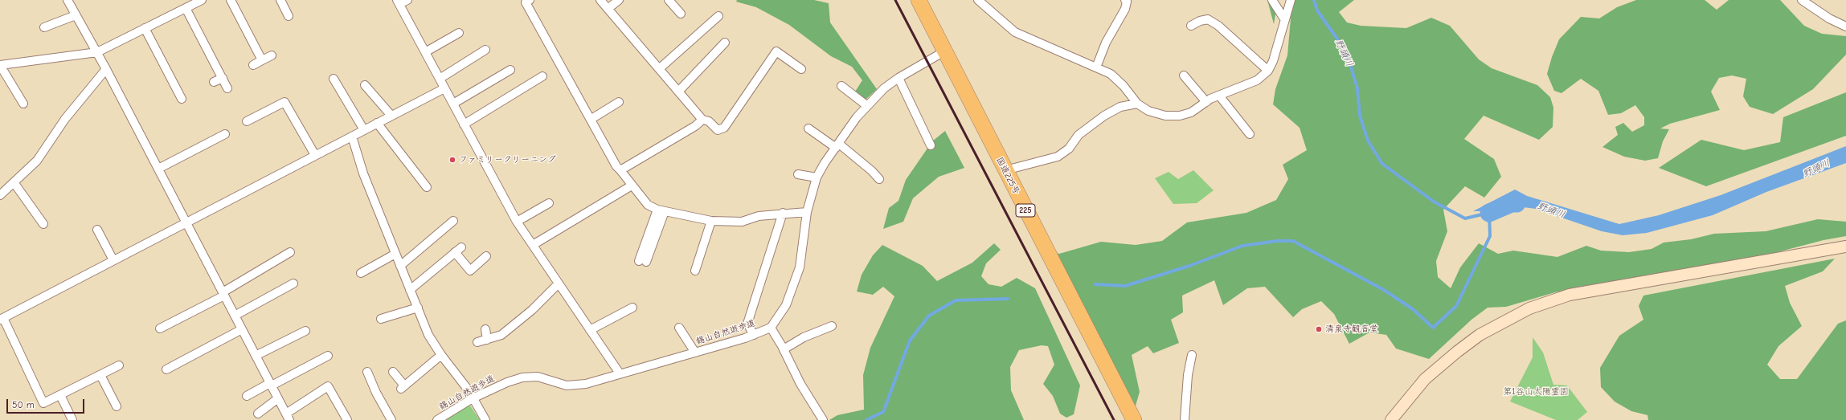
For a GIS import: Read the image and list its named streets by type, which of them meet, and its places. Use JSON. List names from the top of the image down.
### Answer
{
  "streets": {
    "highway": ["国道225号", "225"],
    "street": ["錫山自然遊歩道"]
  },
  "water": ["野頭川"],
  "parks": ["第1谷山太陽霊園"],
  "places": ["ファミリークリーニング", "清泉寺観音堂"],
  "scale_bar": "50 m"
}
